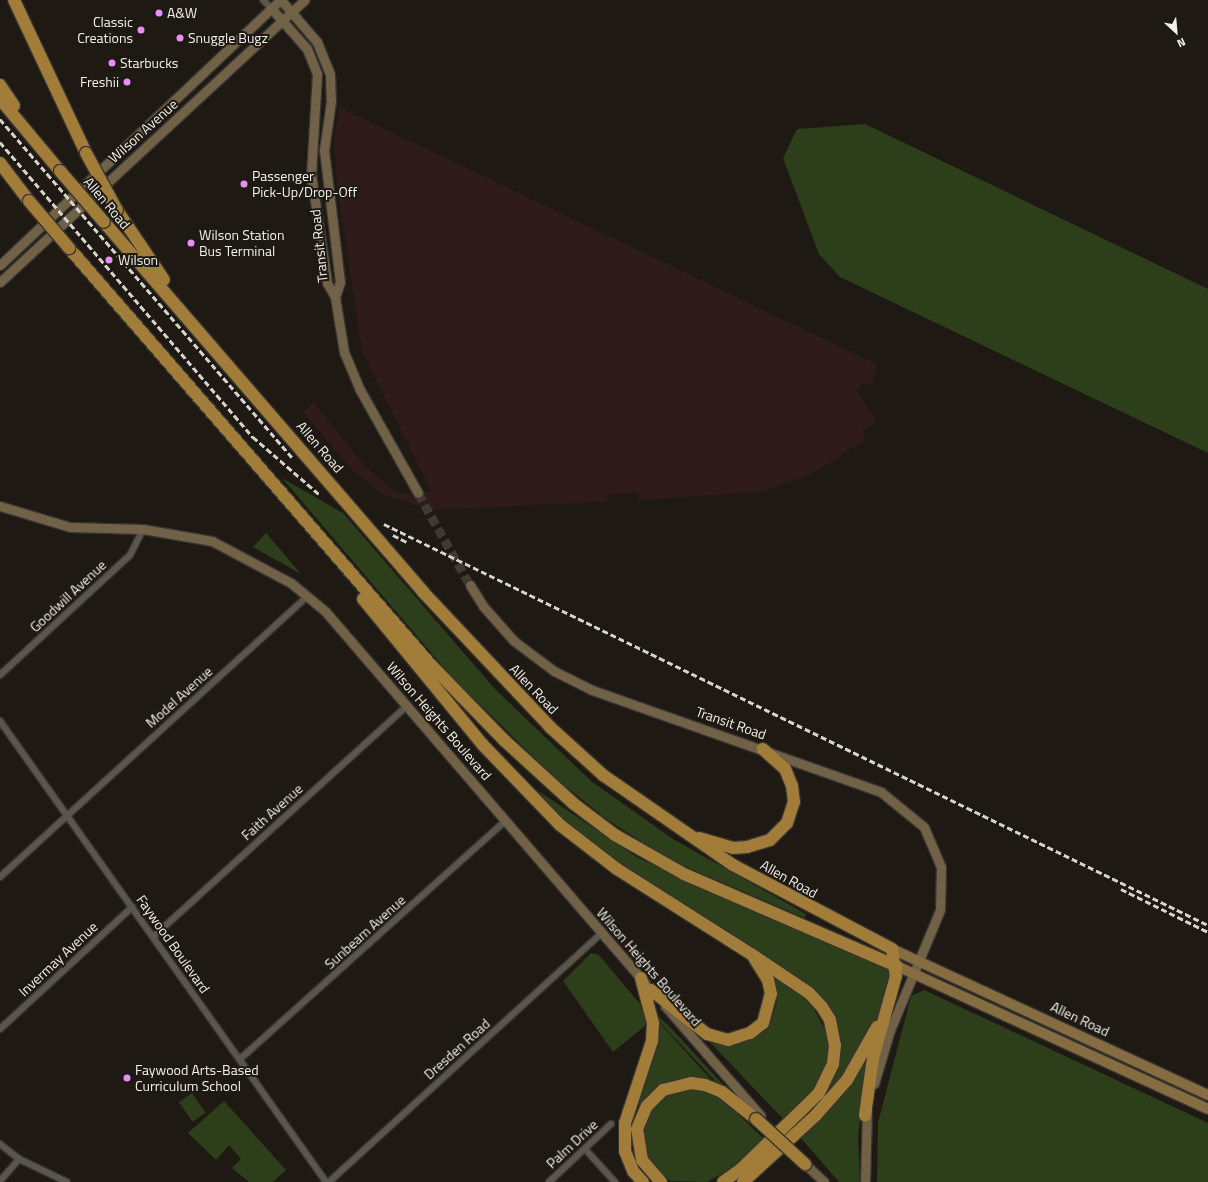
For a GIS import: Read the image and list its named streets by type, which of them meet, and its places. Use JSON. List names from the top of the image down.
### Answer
{
  "streets": {
    "highway": ["Allen Road"],
    "main road": ["Wilson Avenue", "Transit Road", "Wilson Heights Boulevard"],
    "street": [
      "Goodwill Avenue",
      "Model Avenue",
      "Faith Avenue",
      "Sunbeam Avenue",
      "Faywood Boulevard",
      "Invermay Avenue",
      "Dresden Road",
      "Palm Drive"
    ]
  },
  "crossings": [
    ["Wilson Avenue", "Transit Road"],
    ["Allen Road", "Transit Road"],
    ["Goodwill Avenue", "Wilson Heights Boulevard"],
    ["Model Avenue", "Wilson Heights Boulevard"],
    ["Model Avenue", "Faywood Boulevard"],
    ["Wilson Heights Boulevard", "Faith Avenue"],
    ["Wilson Heights Boulevard", "Sunbeam Avenue"],
    ["Wilson Heights Boulevard", "Dresden Road"],
    ["Faith Avenue", "Faywood Boulevard"],
    ["Sunbeam Avenue", "Faywood Boulevard"],
    ["Faywood Boulevard", "Invermay Avenue"],
    ["Faywood Boulevard", "Dresden Road"]
  ],
  "places": [
    "A&W",
    "Classic Creations",
    "Snuggle Bugz",
    "Starbucks",
    "Freshii",
    "Passenger Pick-Up/Drop-Off",
    "Wilson Station Bus Terminal",
    "Wilson",
    "Faywood Arts-Based Curriculum School"
  ],
  "north": "bottom right"
}
